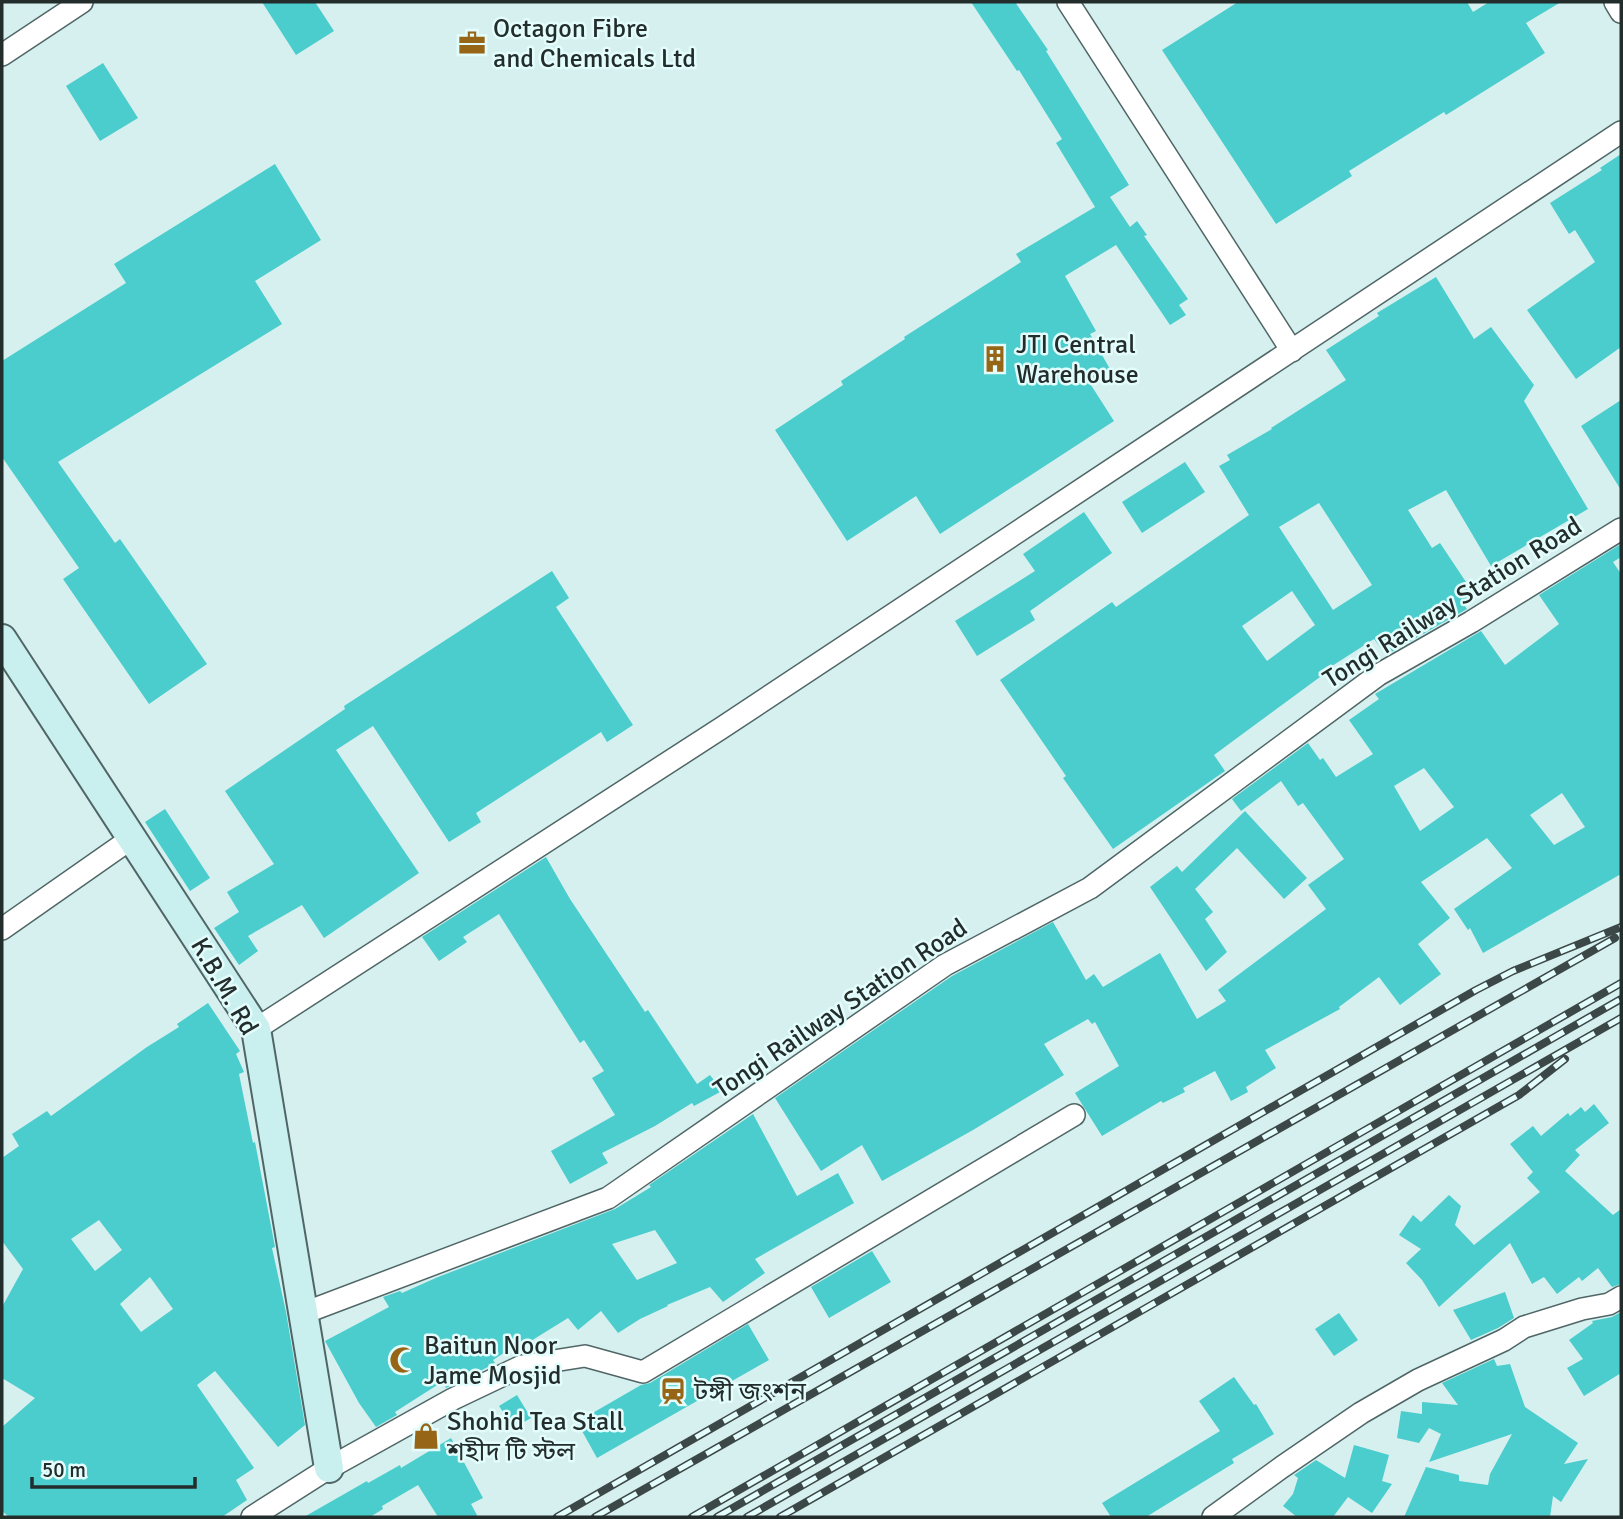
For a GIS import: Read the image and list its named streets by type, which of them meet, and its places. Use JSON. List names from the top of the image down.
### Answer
{
  "streets": {
    "street": ["Tongi Railway Station Road", "K.B.M. Rd"]
  },
  "crossings": [
    ["Tongi Railway Station Road", "K.B.M. Rd"]
  ],
  "places": {
    "office": ["Octagon Fibre and Chemicals Ltd"],
    "building": ["JTI Central Warehouse"],
    "mosque": ["Baitun Noor Jame Mosjid"],
    "station": ["টঙ্গী জংশন"],
    "shop": ["Shohid Tea Stall শহীদ টি স্টল"]
  },
  "scale_bar": "50 m"
}
